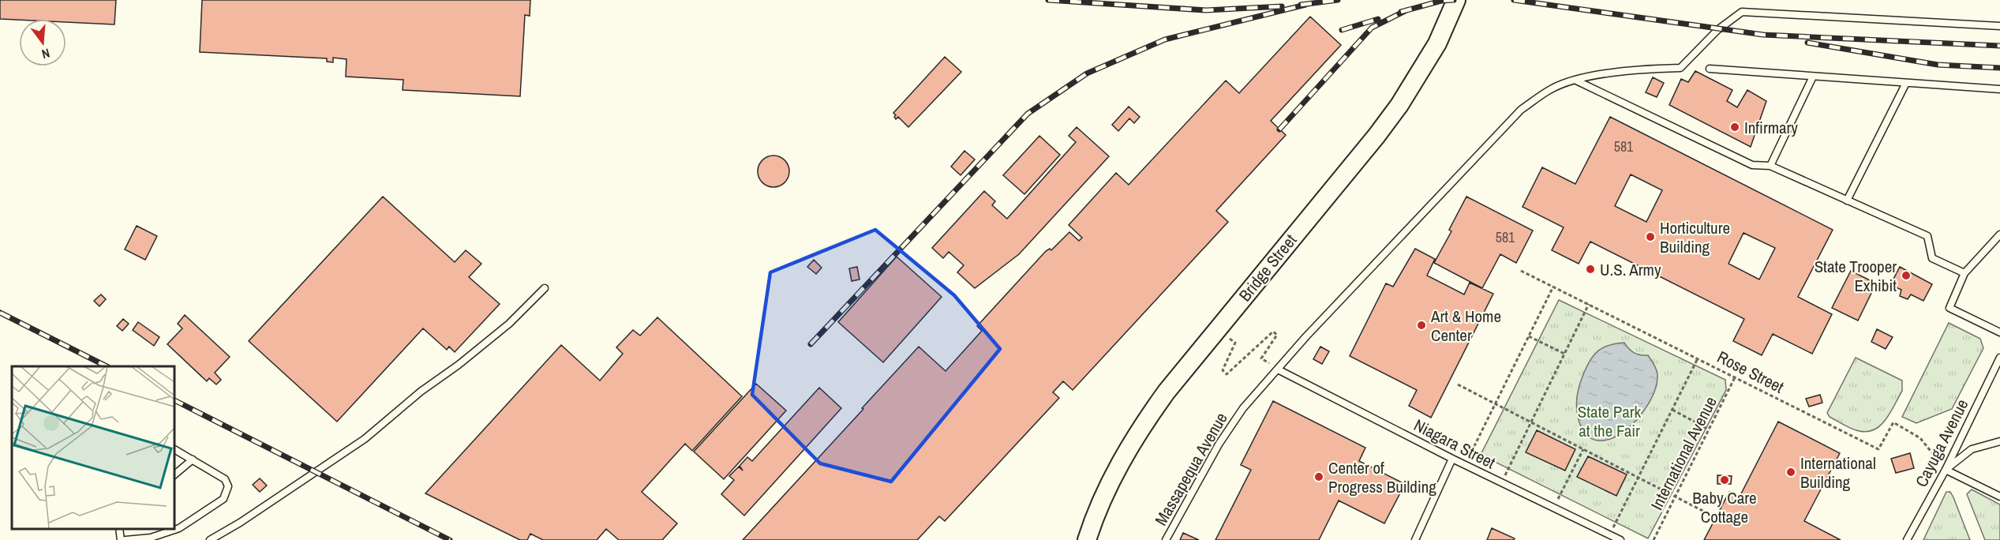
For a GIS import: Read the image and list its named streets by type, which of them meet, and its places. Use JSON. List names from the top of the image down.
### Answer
{
  "streets": {
    "main road": ["Bridge Street"],
    "lane": ["Cayuga Avenue", "Niagara Street", "Massapequa Avenue"],
    "path": ["Rose Street", "International Avenue"]
  },
  "crossings": [
    ["Rose Street", "Cayuga Avenue"],
    ["Rose Street", "International Avenue"],
    ["Niagara Street", "Massapequa Avenue"]
  ],
  "parks": ["State Park at the Fair"],
  "places": [
    "Infirmary",
    "Horticulture Building",
    "U.S. Army",
    "State Trooper Exhibit",
    "Art & Home Center",
    "International Building",
    "Center of Progress Building",
    "Baby Care Cottage"
  ],
  "house_numbers": ["581", "581"],
  "north": "bottom"
}
